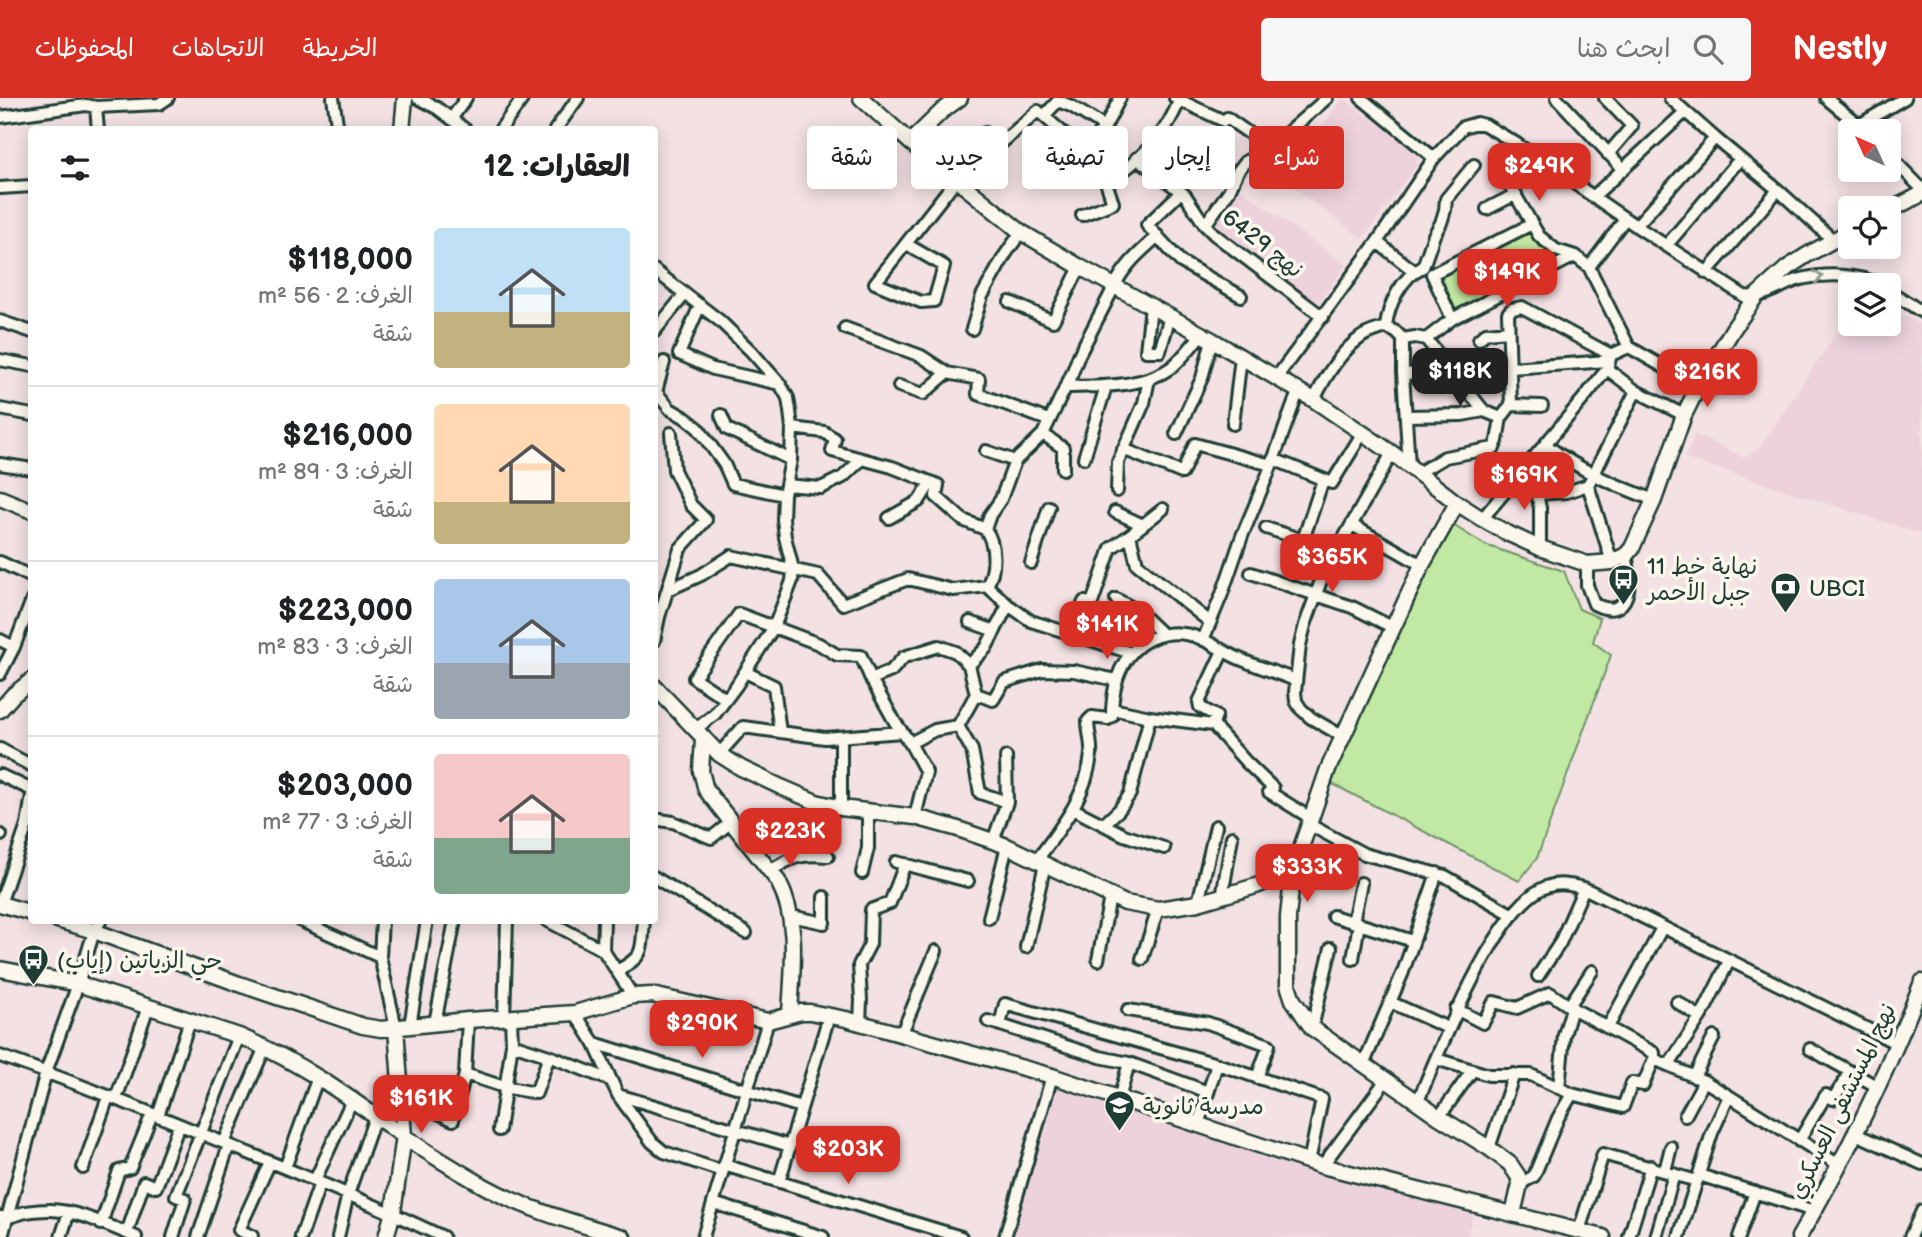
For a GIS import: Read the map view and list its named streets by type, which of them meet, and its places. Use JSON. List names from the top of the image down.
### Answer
{
  "streets": {
    "street": ["نهج 6429", "نهج المستشفى العسكري"]
  },
  "places": {
    "bus stop": ["نهاية خط 11 جبل الأحمر", "حي الزياتين (إياب)"],
    "bank": ["UBCI"],
    "school or university": ["مدرسة ثانوية"]
  },
  "north": "top left",
  "page": {
    "header": "Nestly",
    "search": "ابحث هنا",
    "nav": ["الخريطة", "الاتجاهات", "المحفوظات"],
    "chip": [
      "شراء",
      "إيجار",
      "تصفية",
      "جديد",
      "شقة"
    ],
    "heading": "العقارات: 12",
    "price": [
      "$249K",
      "$149K",
      "$118K",
      "$216K",
      "$169K",
      "$365K",
      "$141K",
      "$223K",
      "$333K",
      "$290K",
      "$161K",
      "$203K"
    ],
    "list": [
      {
        "name": "$118,000",
        "note": "الغرف: 2 · 56 m² · شقة"
      },
      {
        "name": "$216,000",
        "note": "الغرف: 3 · 89 m² · شقة"
      },
      {
        "name": "$223,000",
        "note": "الغرف: 3 · 83 m² · شقة"
      },
      {
        "name": "$203,000",
        "note": "الغرف: 3 · 77 m² · شقة"
      }
    ]
  }
}
